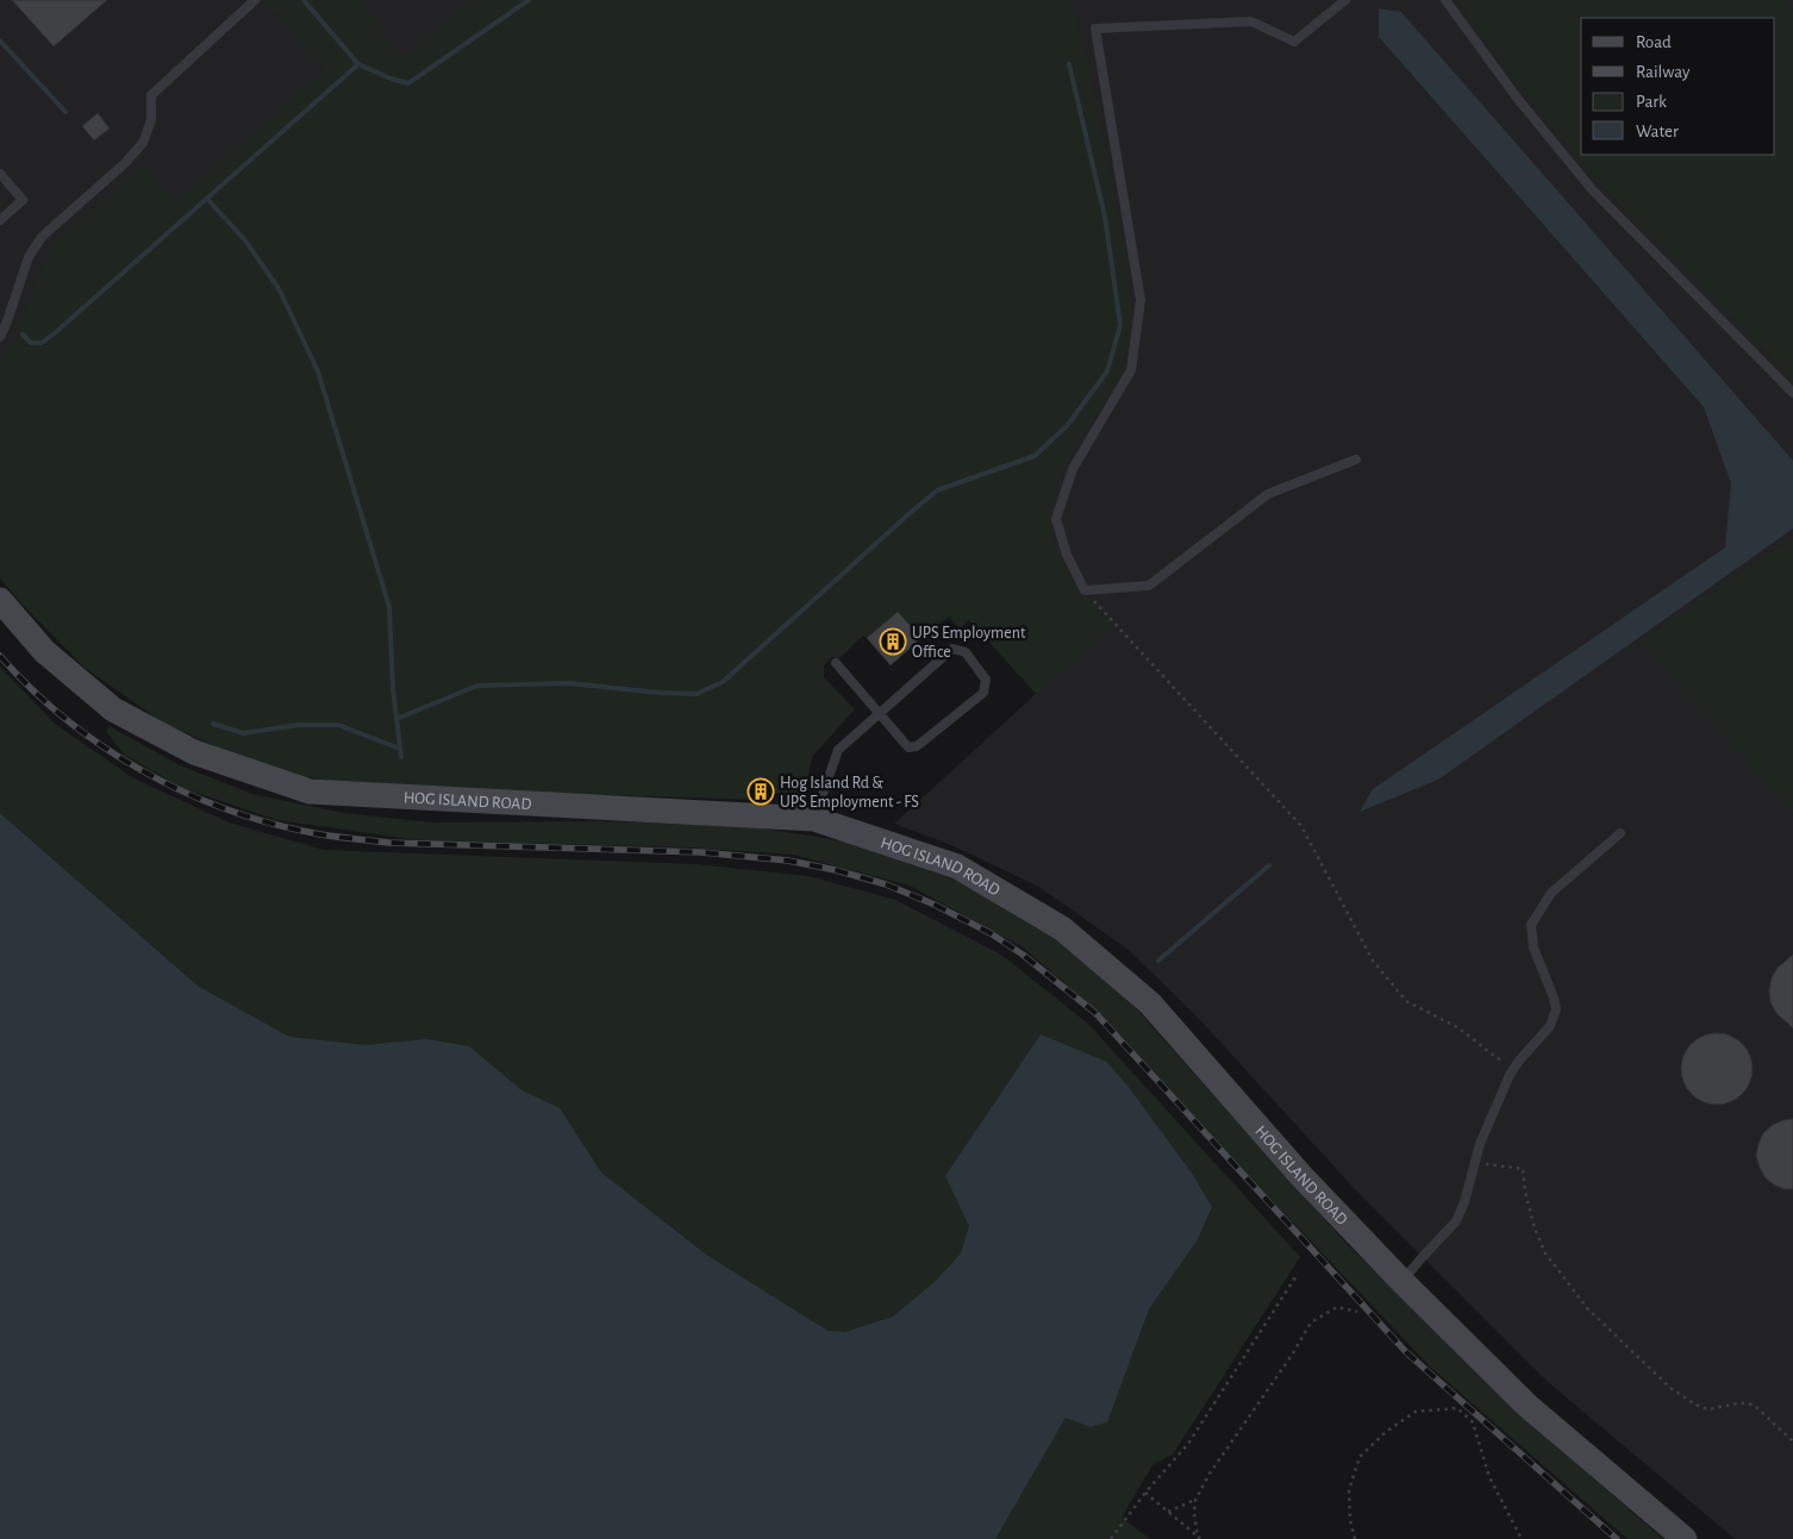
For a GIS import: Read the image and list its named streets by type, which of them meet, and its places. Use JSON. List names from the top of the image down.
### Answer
{
  "streets": {
    "street": ["HOG ISLAND ROAD"]
  },
  "places": {
    "building": ["UPS Employment Office", "Hog Island Rd & UPS Employment - FS"]
  },
  "legend": [
    "Road",
    "Railway",
    "Park",
    "Water"
  ]
}
